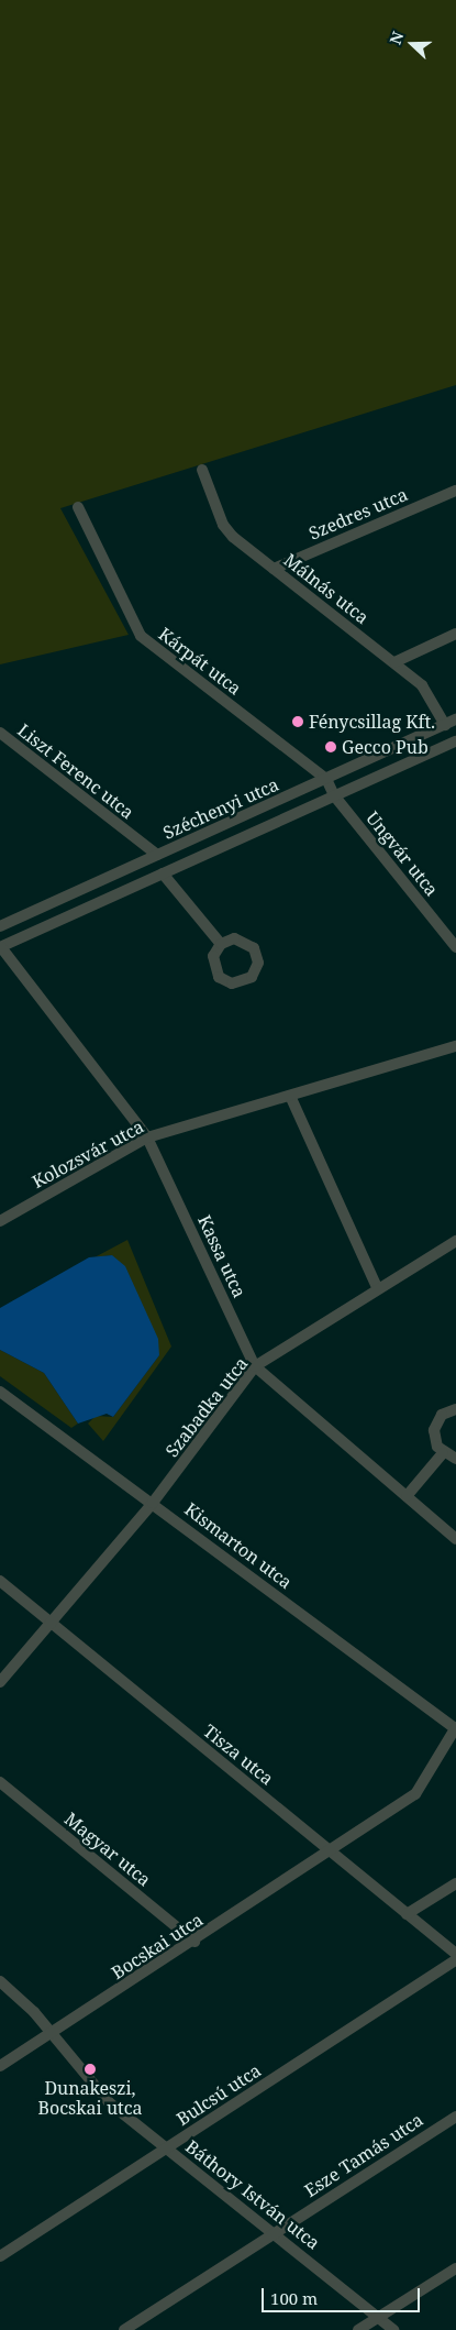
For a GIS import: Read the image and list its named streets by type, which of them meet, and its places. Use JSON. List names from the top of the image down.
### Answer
{
  "streets": {
    "street": [
      "Szedres utca",
      "Málnás utca",
      "Kárpát utca",
      "Liszt Ferenc utca",
      "Széchenyi utca",
      "Ungvár utca",
      "Kolozsvár utca",
      "Kassa utca",
      "Szabadka utca",
      "Kismarton utca",
      "Tisza utca",
      "Magyar utca",
      "Bocskai utca",
      "Bulcsú utca",
      "Esze Tamás utca",
      "Báthory István utca"
    ]
  },
  "crossings": [
    ["Szedres utca", "Málnás utca"],
    ["Málnás utca", "Széchenyi utca"],
    ["Kárpát utca", "Széchenyi utca"],
    ["Kárpát utca", "Ungvár utca"],
    ["Liszt Ferenc utca", "Széchenyi utca"],
    ["Széchenyi utca", "Ungvár utca"],
    ["Széchenyi utca", "Kassa utca"],
    ["Kolozsvár utca", "Kassa utca"],
    ["Kassa utca", "Szabadka utca"],
    ["Szabadka utca", "Kismarton utca"],
    ["Szabadka utca", "Tisza utca"],
    ["Kismarton utca", "Bocskai utca"],
    ["Tisza utca", "Bocskai utca"],
    ["Magyar utca", "Bocskai utca"],
    ["Bocskai utca", "Báthory István utca"],
    ["Bulcsú utca", "Báthory István utca"],
    ["Esze Tamás utca", "Báthory István utca"]
  ],
  "places": ["Fénycsillag Kft.", "Gecco Pub", "Dunakeszi, Bocskai utca"],
  "scale_bar": "100 m",
  "north": "left"
}
